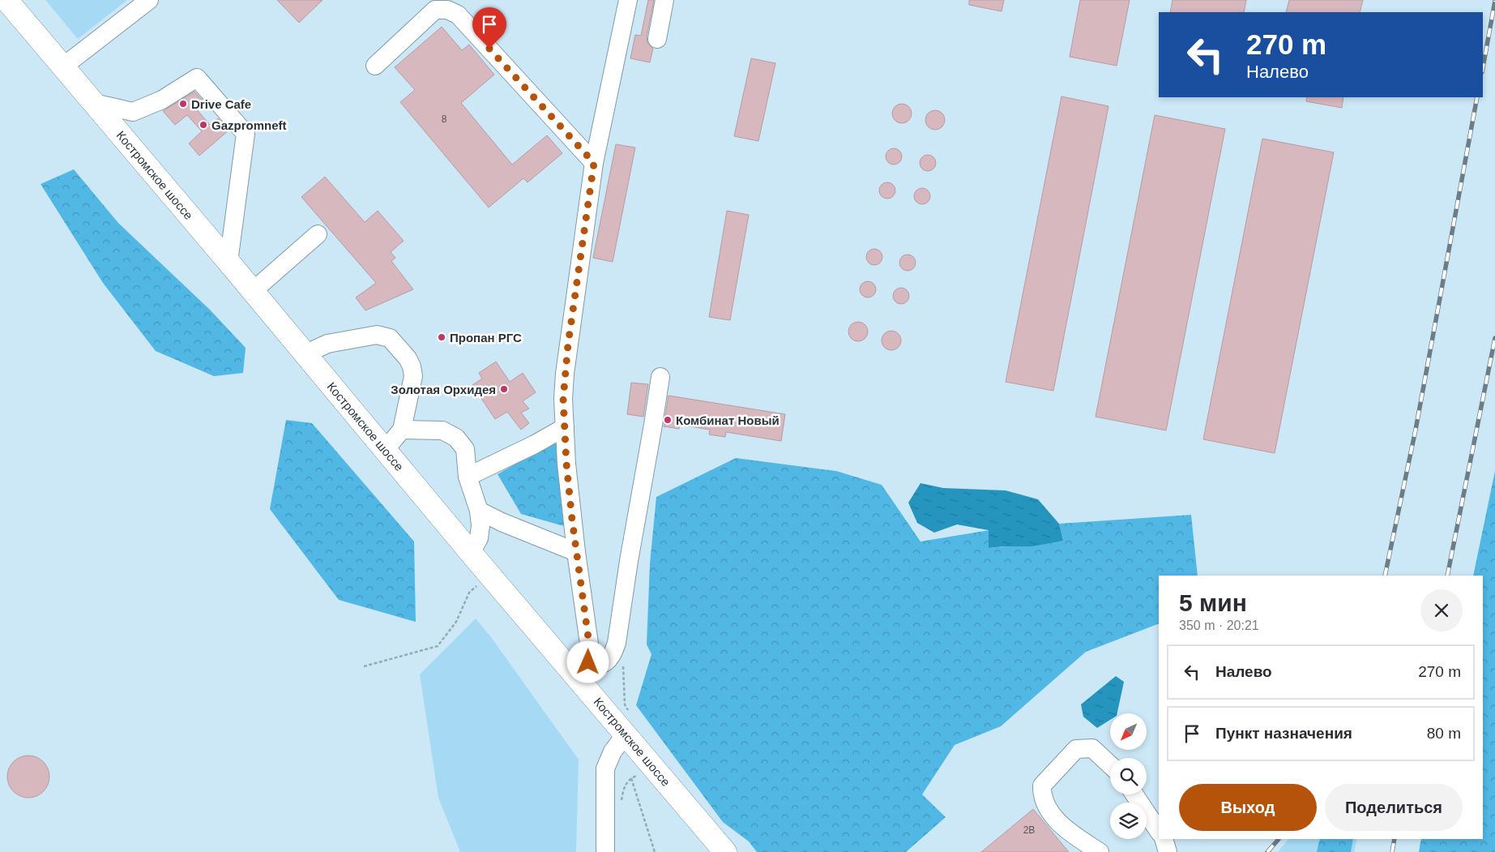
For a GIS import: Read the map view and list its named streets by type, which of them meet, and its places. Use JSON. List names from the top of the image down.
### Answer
{
  "streets": {
    "highway": ["Костромское шоссе"]
  },
  "places": [
    "Drive Cafe",
    "Gazpromneft",
    "Пропан РГС",
    "Золотая Орхидея",
    "Комбинат Новый"
  ],
  "house_numbers": ["8", "2В"],
  "north": "bottom left",
  "page": {
    "turn": ["270 m", "Налево"],
    "heading": ["5 мин", "350 m · 20:21"],
    "list": [
      {
        "name": "Налево",
        "value": "270 m"
      },
      {
        "name": "Пункт назначения",
        "value": "80 m"
      }
    ],
    "buttons": ["Выход", "Поделиться"]
  }
}
